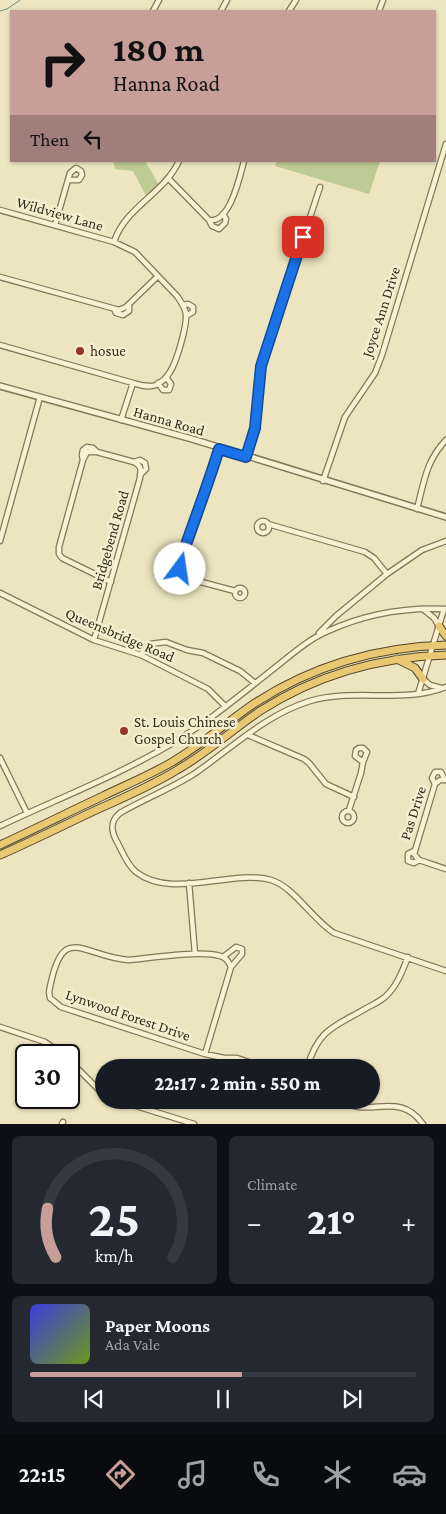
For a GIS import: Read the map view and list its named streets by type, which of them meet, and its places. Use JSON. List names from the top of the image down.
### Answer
{
  "streets": {
    "street": [
      "Wildview Lane",
      "Joyce Ann Drive",
      "Hanna Road",
      "Bridgebend Road",
      "Queensbridge Road",
      "Pas Drive",
      "Lynwood Forest Drive"
    ]
  },
  "crossings": [
    ["Joyce Ann Drive", "Hanna Road"],
    ["Bridgebend Road", "Queensbridge Road"]
  ],
  "places": ["hosue", "St. Louis Chinese Gospel Church"],
  "page": {
    "turn": ["180 m", "Hanna Road"],
    "then": "Then",
    "limit": "30",
    "trip": "22:17 · 2 min · 550 m",
    "tile": "Climate",
    "heat": ["−", "21°", "+"],
    "song": ["Paper Moons", "Ada Vale"],
    "tabs": "22:15",
    "gauge": ["25", "km/h"]
  }
}
